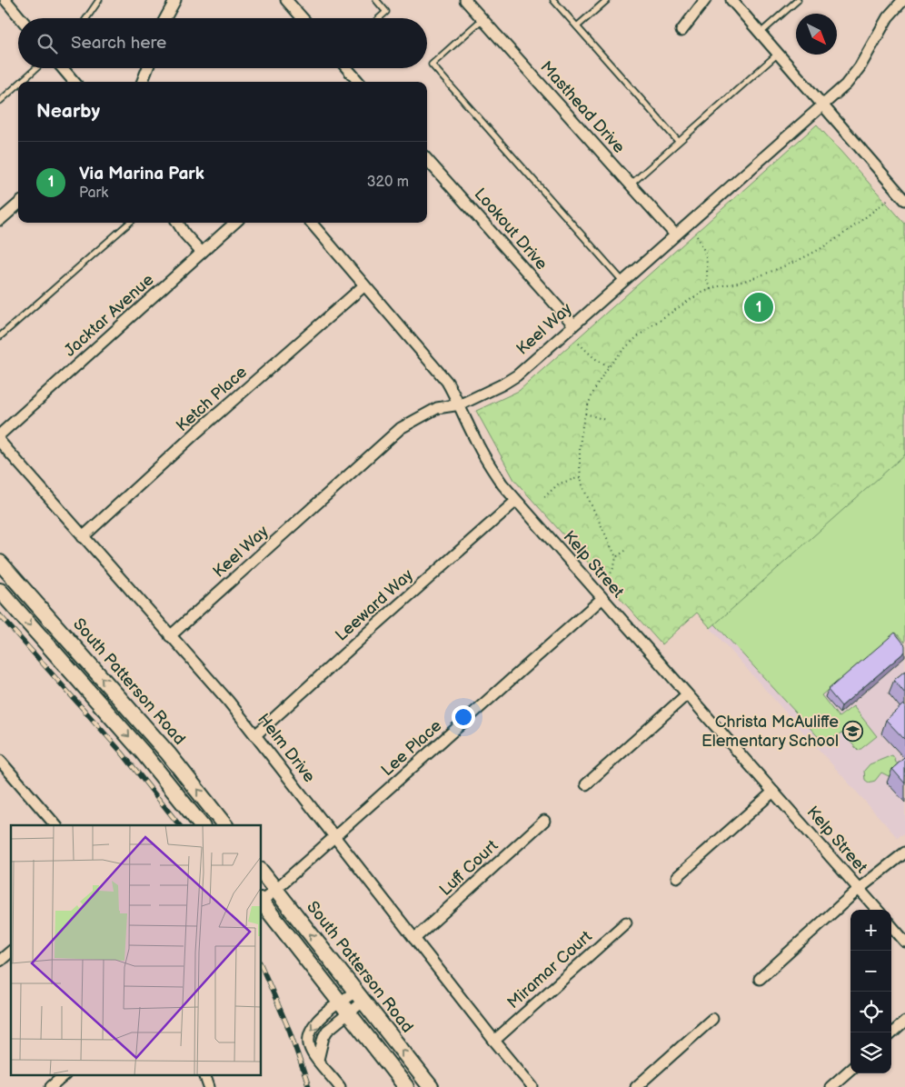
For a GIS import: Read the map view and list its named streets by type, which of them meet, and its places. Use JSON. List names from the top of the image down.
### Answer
{
  "streets": {
    "street": [
      "Masthead Drive",
      "Lookout Drive",
      "Jacktar Avenue",
      "Keel Way",
      "Ketch Place",
      "Kelp Street",
      "Leeward Way",
      "South Patterson Road",
      "Helm Drive",
      "Lee Place",
      "Luff Court",
      "Miramar Court"
    ]
  },
  "crossings": [
    ["Masthead Drive", "Keel Way"],
    ["Lookout Drive", "Keel Way"],
    ["Keel Way", "Kelp Street"],
    ["Keel Way", "Helm Drive"],
    ["Ketch Place", "Kelp Street"],
    ["Ketch Place", "Helm Drive"],
    ["Kelp Street", "Leeward Way"],
    ["Kelp Street", "Lee Place"],
    ["Leeward Way", "Helm Drive"],
    ["South Patterson Road", "Lee Place"],
    ["Helm Drive", "Lee Place"],
    ["Helm Drive", "Luff Court"],
    ["Helm Drive", "Miramar Court"]
  ],
  "places": {
    "school or university": ["Christa McAuliffe Elementary School"]
  },
  "north": "bottom right",
  "page": {
    "search": "Search here",
    "heading": "Nearby",
    "list": [
      {
        "mark": "1",
        "name": "Via Marina Park",
        "note": "Park",
        "value": "320 m"
      }
    ],
    "pins": "1",
    "map_buttons": ["+", "−"]
  }
}
